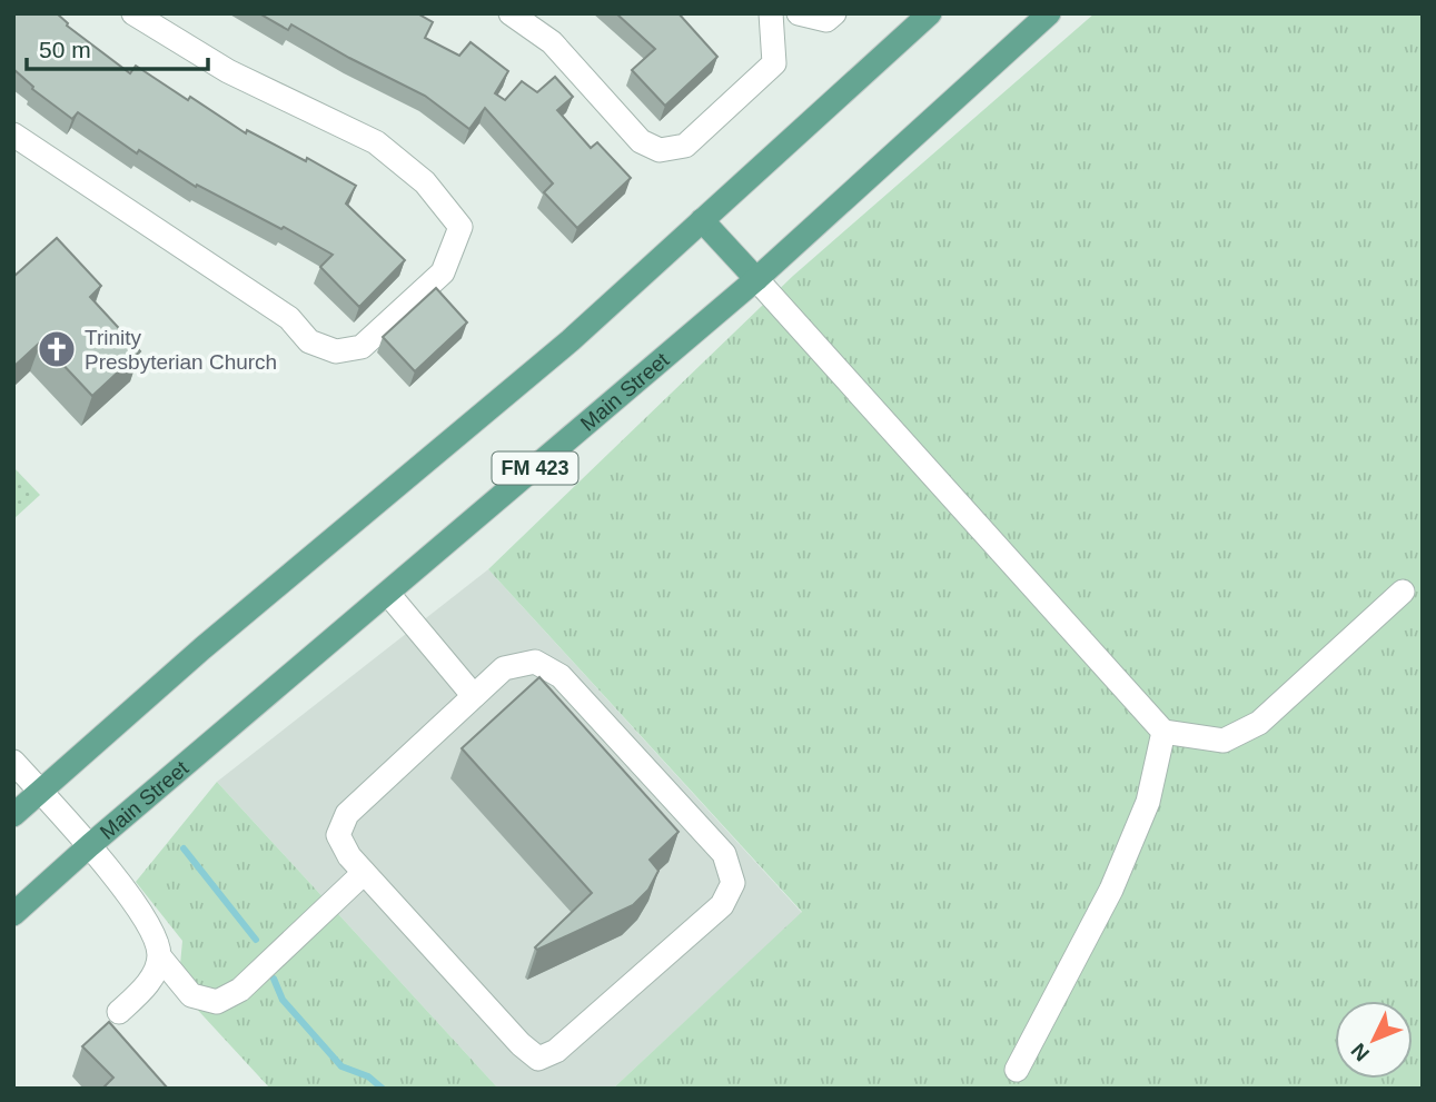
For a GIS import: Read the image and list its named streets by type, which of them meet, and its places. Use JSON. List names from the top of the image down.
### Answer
{
  "streets": {
    "main road": ["Main Street", "FM 423"]
  },
  "places": {
    "church": ["Trinity Presbyterian Church"]
  },
  "scale_bar": "50 m",
  "north": "bottom left"
}
